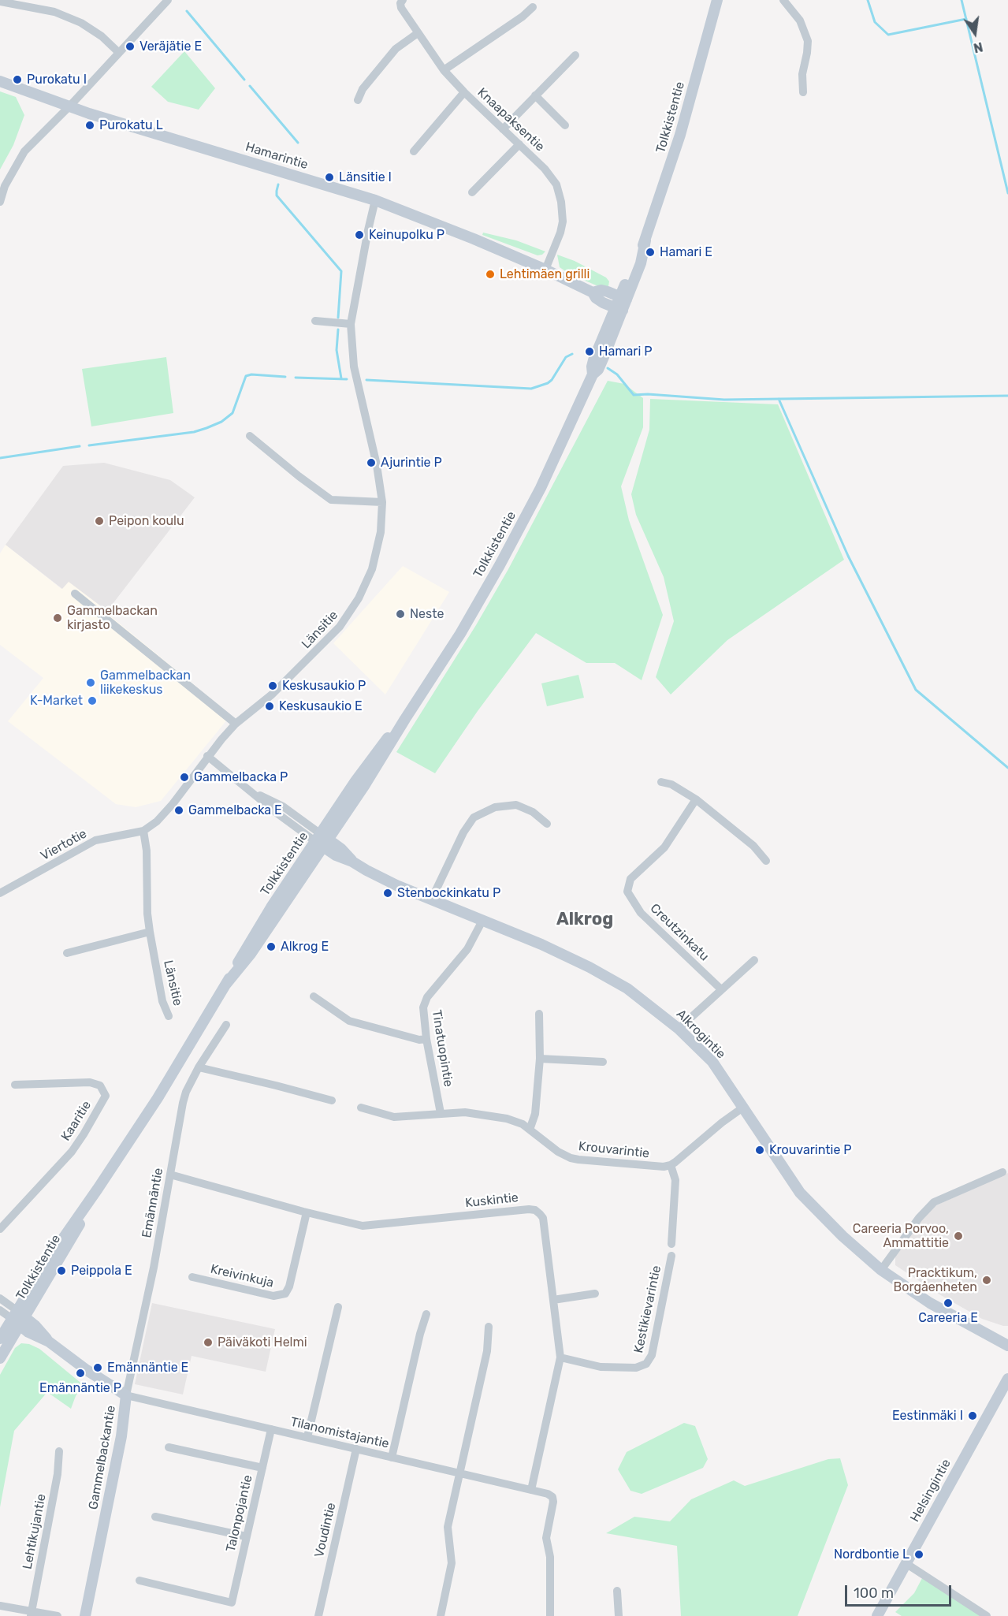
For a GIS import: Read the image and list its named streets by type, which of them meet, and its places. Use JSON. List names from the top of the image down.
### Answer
{
  "streets": {
    "street": [
      "Tolkkistentie",
      "Knaapaksentie",
      "Hamarintie",
      "Länsitie",
      "Viertotie",
      "Creutzinkatu",
      "Alkrogintie",
      "Tinatuopintie",
      "Kaaritie",
      "Krouvarintie",
      "Kuskintie",
      "Emännäntie",
      "Kreivinkuja",
      "Kestikievarintie",
      "Tilanomistajantie",
      "Gammelbackantie",
      "Helsingintie",
      "Talonpojantie",
      "Voudintie",
      "Lehtikujantie"
    ]
  },
  "crossings": [
    ["Tolkkistentie", "Hamarintie"],
    ["Tolkkistentie", "Alkrogintie"],
    ["Tolkkistentie", "Gammelbackantie"],
    ["Knaapaksentie", "Hamarintie"],
    ["Hamarintie", "Länsitie"],
    ["Länsitie", "Viertotie"],
    ["Alkrogintie", "Tinatuopintie"],
    ["Tinatuopintie", "Krouvarintie"],
    ["Kuskintie", "Emännäntie"],
    ["Kuskintie", "Kreivinkuja"],
    ["Kuskintie", "Kestikievarintie"],
    ["Kuskintie", "Tilanomistajantie"],
    ["Emännäntie", "Tilanomistajantie"],
    ["Emännäntie", "Gammelbackantie"],
    ["Tilanomistajantie", "Gammelbackantie"],
    ["Tilanomistajantie", "Talonpojantie"],
    ["Tilanomistajantie", "Voudintie"]
  ],
  "districts": ["Alkrog"],
  "places": [
    "Veräjätie E",
    "Purokatu I",
    "Purokatu L",
    "Länsitie I",
    "Keinupolku P",
    "Hamari E",
    "Lehtimäen grilli",
    "Hamari P",
    "Ajurintie P",
    "Peipon koulu",
    "Neste",
    "Gammelbackan kirjasto",
    "Gammelbackan liikekeskus",
    "Keskusaukio P",
    "K-Market",
    "Keskusaukio E",
    "Gammelbacka P",
    "Gammelbacka E",
    "Stenbockinkatu P",
    "Alkrog E",
    "Krouvarintie P",
    "Careeria Porvoo, Ammattitie",
    "Peippola E",
    "Pracktikum, Borgåenheten",
    "Careeria E",
    "Päiväkoti Helmi",
    "Emännäntie E",
    "Emännäntie P",
    "Eestinmäki I",
    "Nordbontie L"
  ],
  "scale_bar": "100 m",
  "north": "bottom"
}
